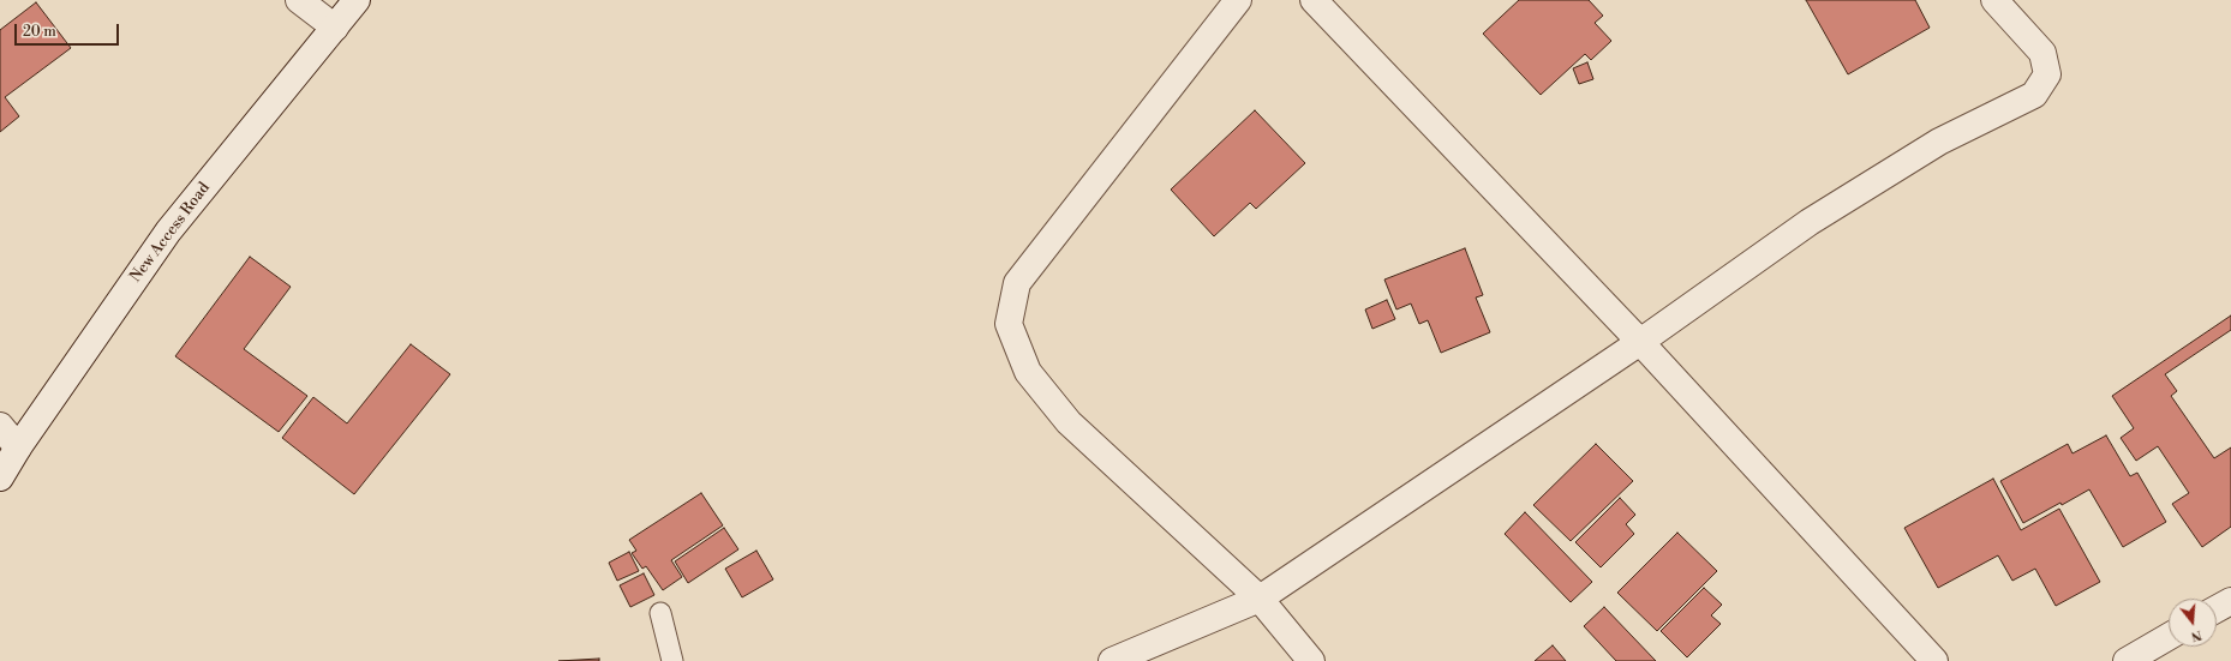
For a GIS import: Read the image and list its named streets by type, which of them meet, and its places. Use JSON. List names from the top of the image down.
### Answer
{
  "streets": {
    "street": ["New Access Road"]
  },
  "scale_bar": "20 m",
  "north": "bottom"
}
